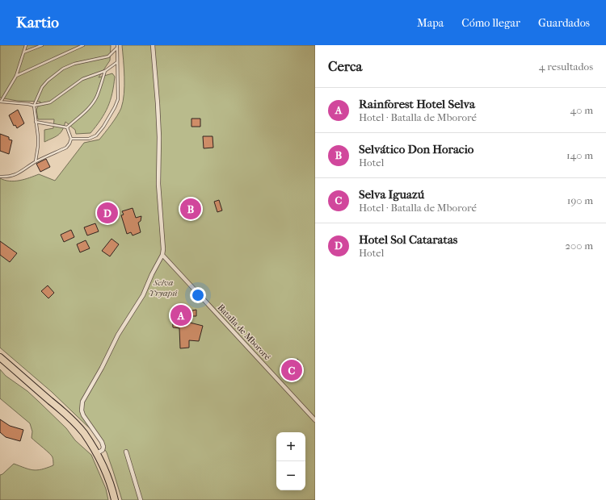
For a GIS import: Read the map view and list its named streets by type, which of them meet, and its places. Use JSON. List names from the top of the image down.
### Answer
{
  "streets": {
    "street": ["Batalla de Mbororé"]
  },
  "parks": ["Selva Yryapú"],
  "page": {
    "header": "Kartio",
    "nav": ["Mapa", "Cómo llegar", "Guardados"],
    "heading": ["Cerca", "4 resultados"],
    "list": [
      {
        "mark": "A",
        "name": "Rainforest Hotel Selva",
        "note": "Hotel · Batalla de Mbororé",
        "value": "40 m"
      },
      {
        "mark": "B",
        "name": "Selvático Don Horacio",
        "note": "Hotel",
        "value": "140 m"
      },
      {
        "mark": "C",
        "name": "Selva Iguazú",
        "note": "Hotel · Batalla de Mbororé",
        "value": "190 m"
      },
      {
        "mark": "D",
        "name": "Hotel Sol Cataratas",
        "note": "Hotel",
        "value": "200 m"
      }
    ],
    "pins": [
      "B",
      "D",
      "A",
      "C"
    ],
    "map_buttons": ["+", "−"]
  }
}
